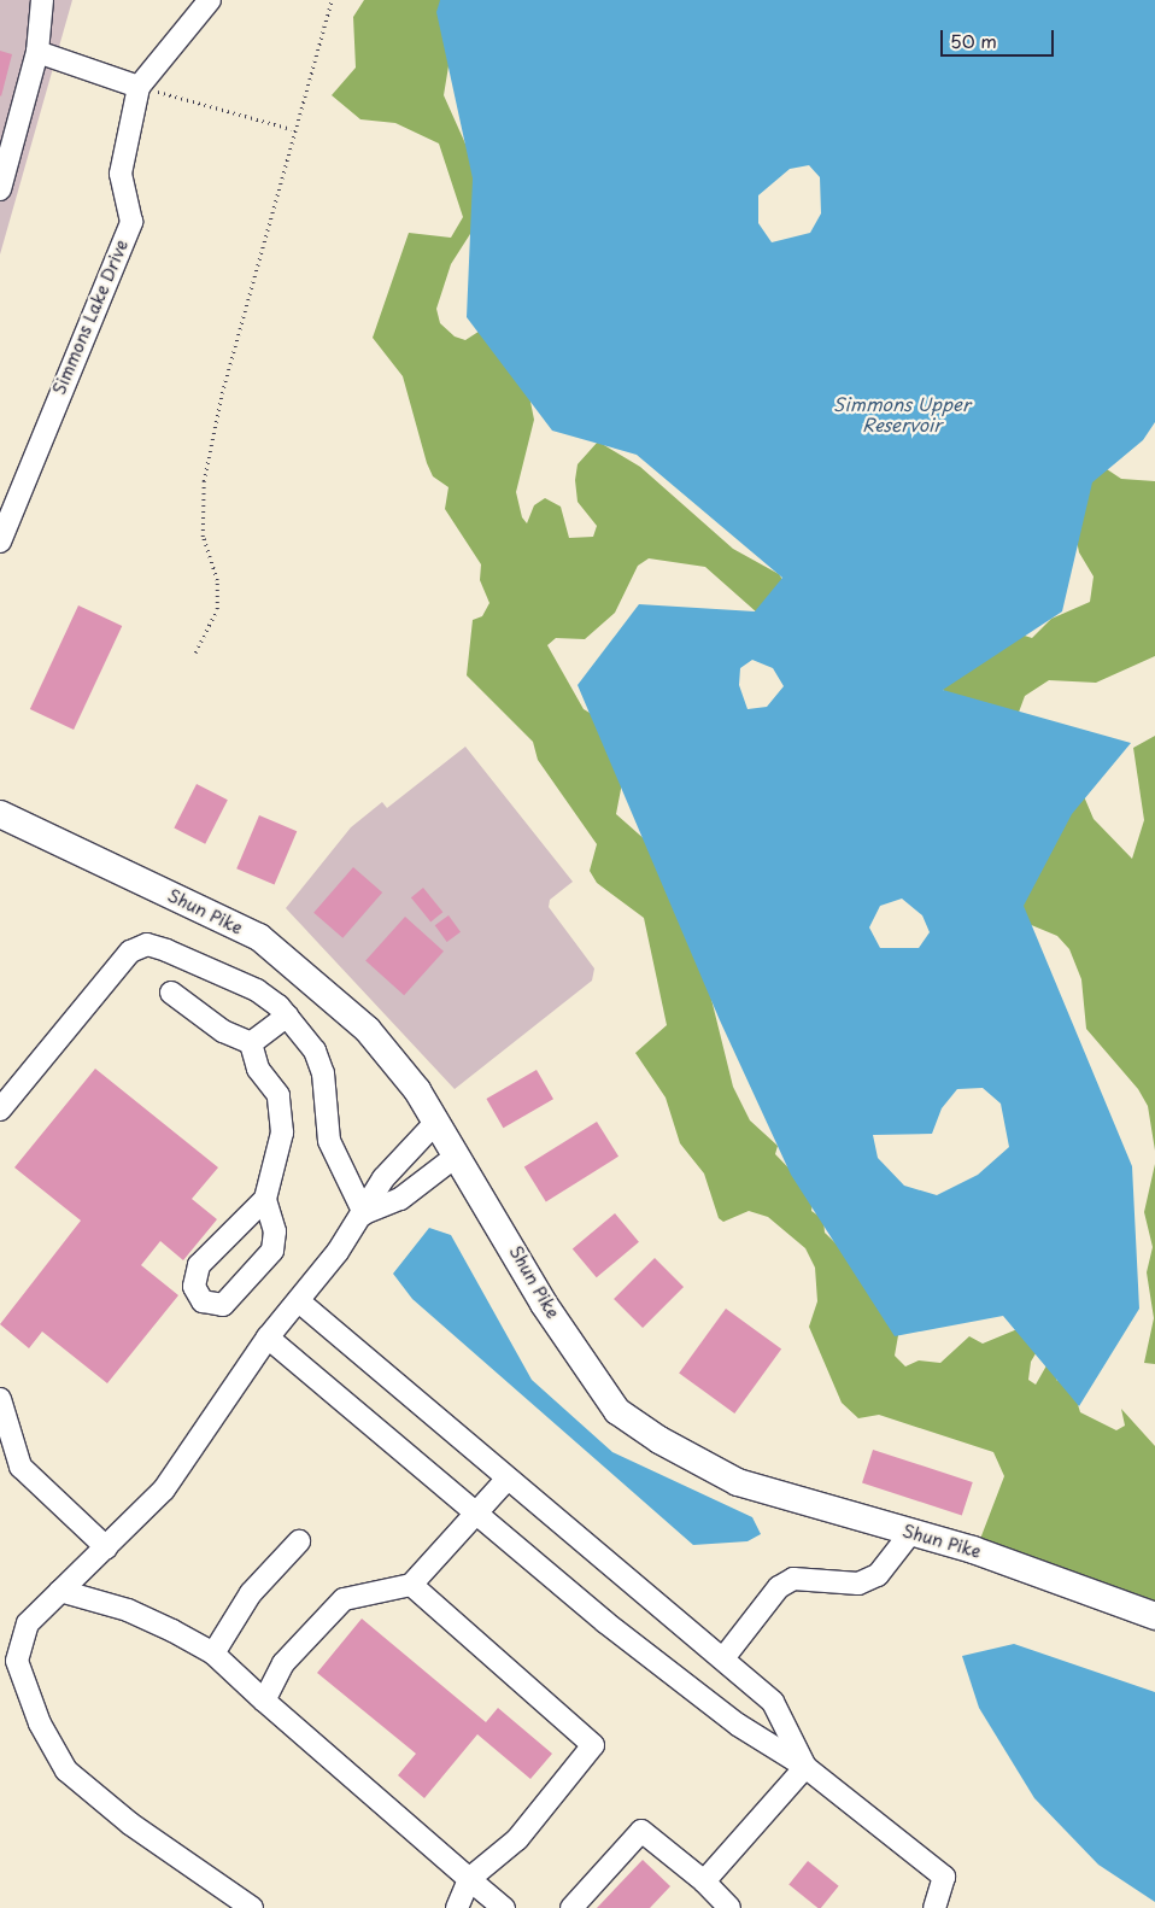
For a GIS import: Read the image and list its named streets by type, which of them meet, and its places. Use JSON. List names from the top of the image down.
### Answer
{
  "streets": {
    "main road": ["Shun Pike"],
    "street": ["Simmons Lake Drive"]
  },
  "water": ["Simmons Upper Reservoir"],
  "scale_bar": "50 m"
}
